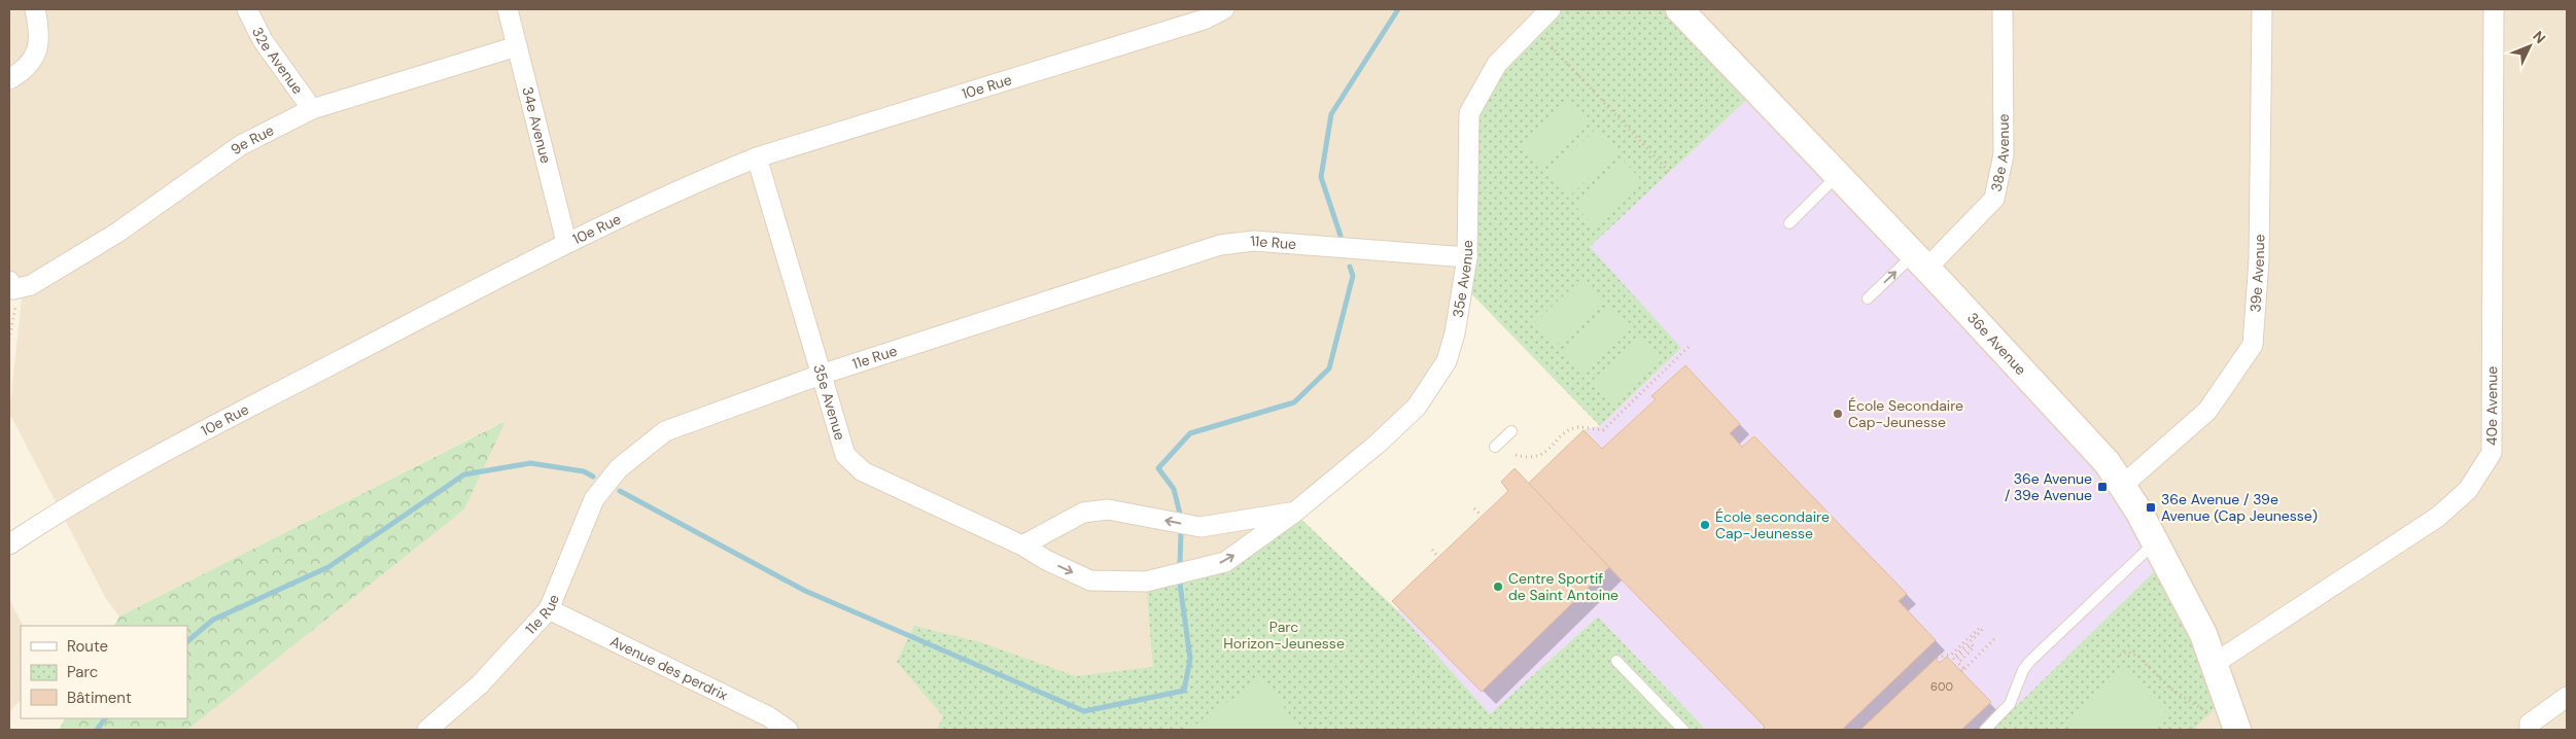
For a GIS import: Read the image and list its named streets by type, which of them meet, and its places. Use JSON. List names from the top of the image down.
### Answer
{
  "streets": {
    "street": [
      "32e Avenue",
      "10e Rue",
      "34e Avenue",
      "9e Rue",
      "38e Avenue",
      "11e Rue",
      "39e Avenue",
      "35e Avenue",
      "36e Avenue",
      "40e Avenue",
      "Avenue des perdrix"
    ]
  },
  "crossings": [
    ["32e Avenue", "9e Rue"],
    ["10e Rue", "34e Avenue"],
    ["10e Rue", "35e Avenue"],
    ["34e Avenue", "9e Rue"],
    ["38e Avenue", "36e Avenue"],
    ["11e Rue", "35e Avenue"],
    ["11e Rue", "Avenue des perdrix"],
    ["39e Avenue", "36e Avenue"],
    ["36e Avenue", "40e Avenue"]
  ],
  "parks": ["Parc Horizon-Jeunesse"],
  "places": {
    "other": ["École Secondaire Cap-Jeunesse", "École secondaire Cap-Jeunesse", "Centre Sportif de Saint Antoine"],
    "transit": ["36e Avenue / 39e Avenue", "36e Avenue / 39e Avenue (Cap Jeunesse)"]
  },
  "house_numbers": ["600"],
  "legend": ["Route", "Parc", "Bâtiment"],
  "north": "top right"
}
